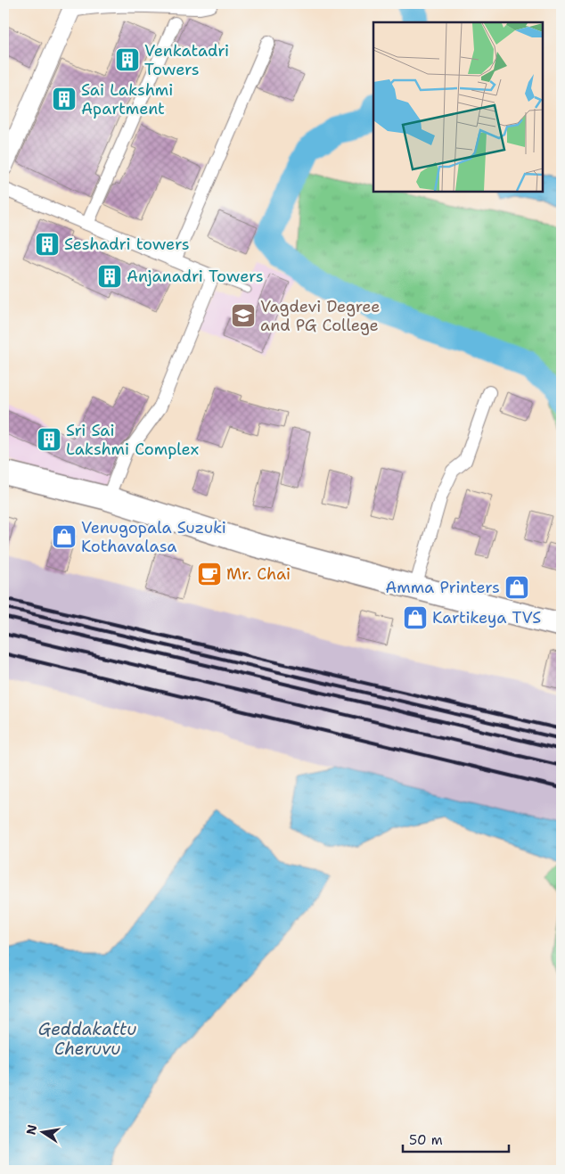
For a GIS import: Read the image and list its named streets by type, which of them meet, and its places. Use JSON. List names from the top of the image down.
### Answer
{
  "water": ["Geddakattu Cheruvu"],
  "places": {
    "building": [
      "Venkatadri Towers",
      "Sai Lakshmi Apartment",
      "Seshadri towers",
      "Anjanadri Towers",
      "Sri Sai Lakshmi Complex"
    ],
    "school or university": ["Vagdevi Degree and PG College"],
    "shop": ["Venugopala Suzuki Kothavalasa", "Amma Printers", "Kartikeya TVS"],
    "cafe": ["Mr. Chai"]
  },
  "scale_bar": "50 m",
  "north": "left"
}
